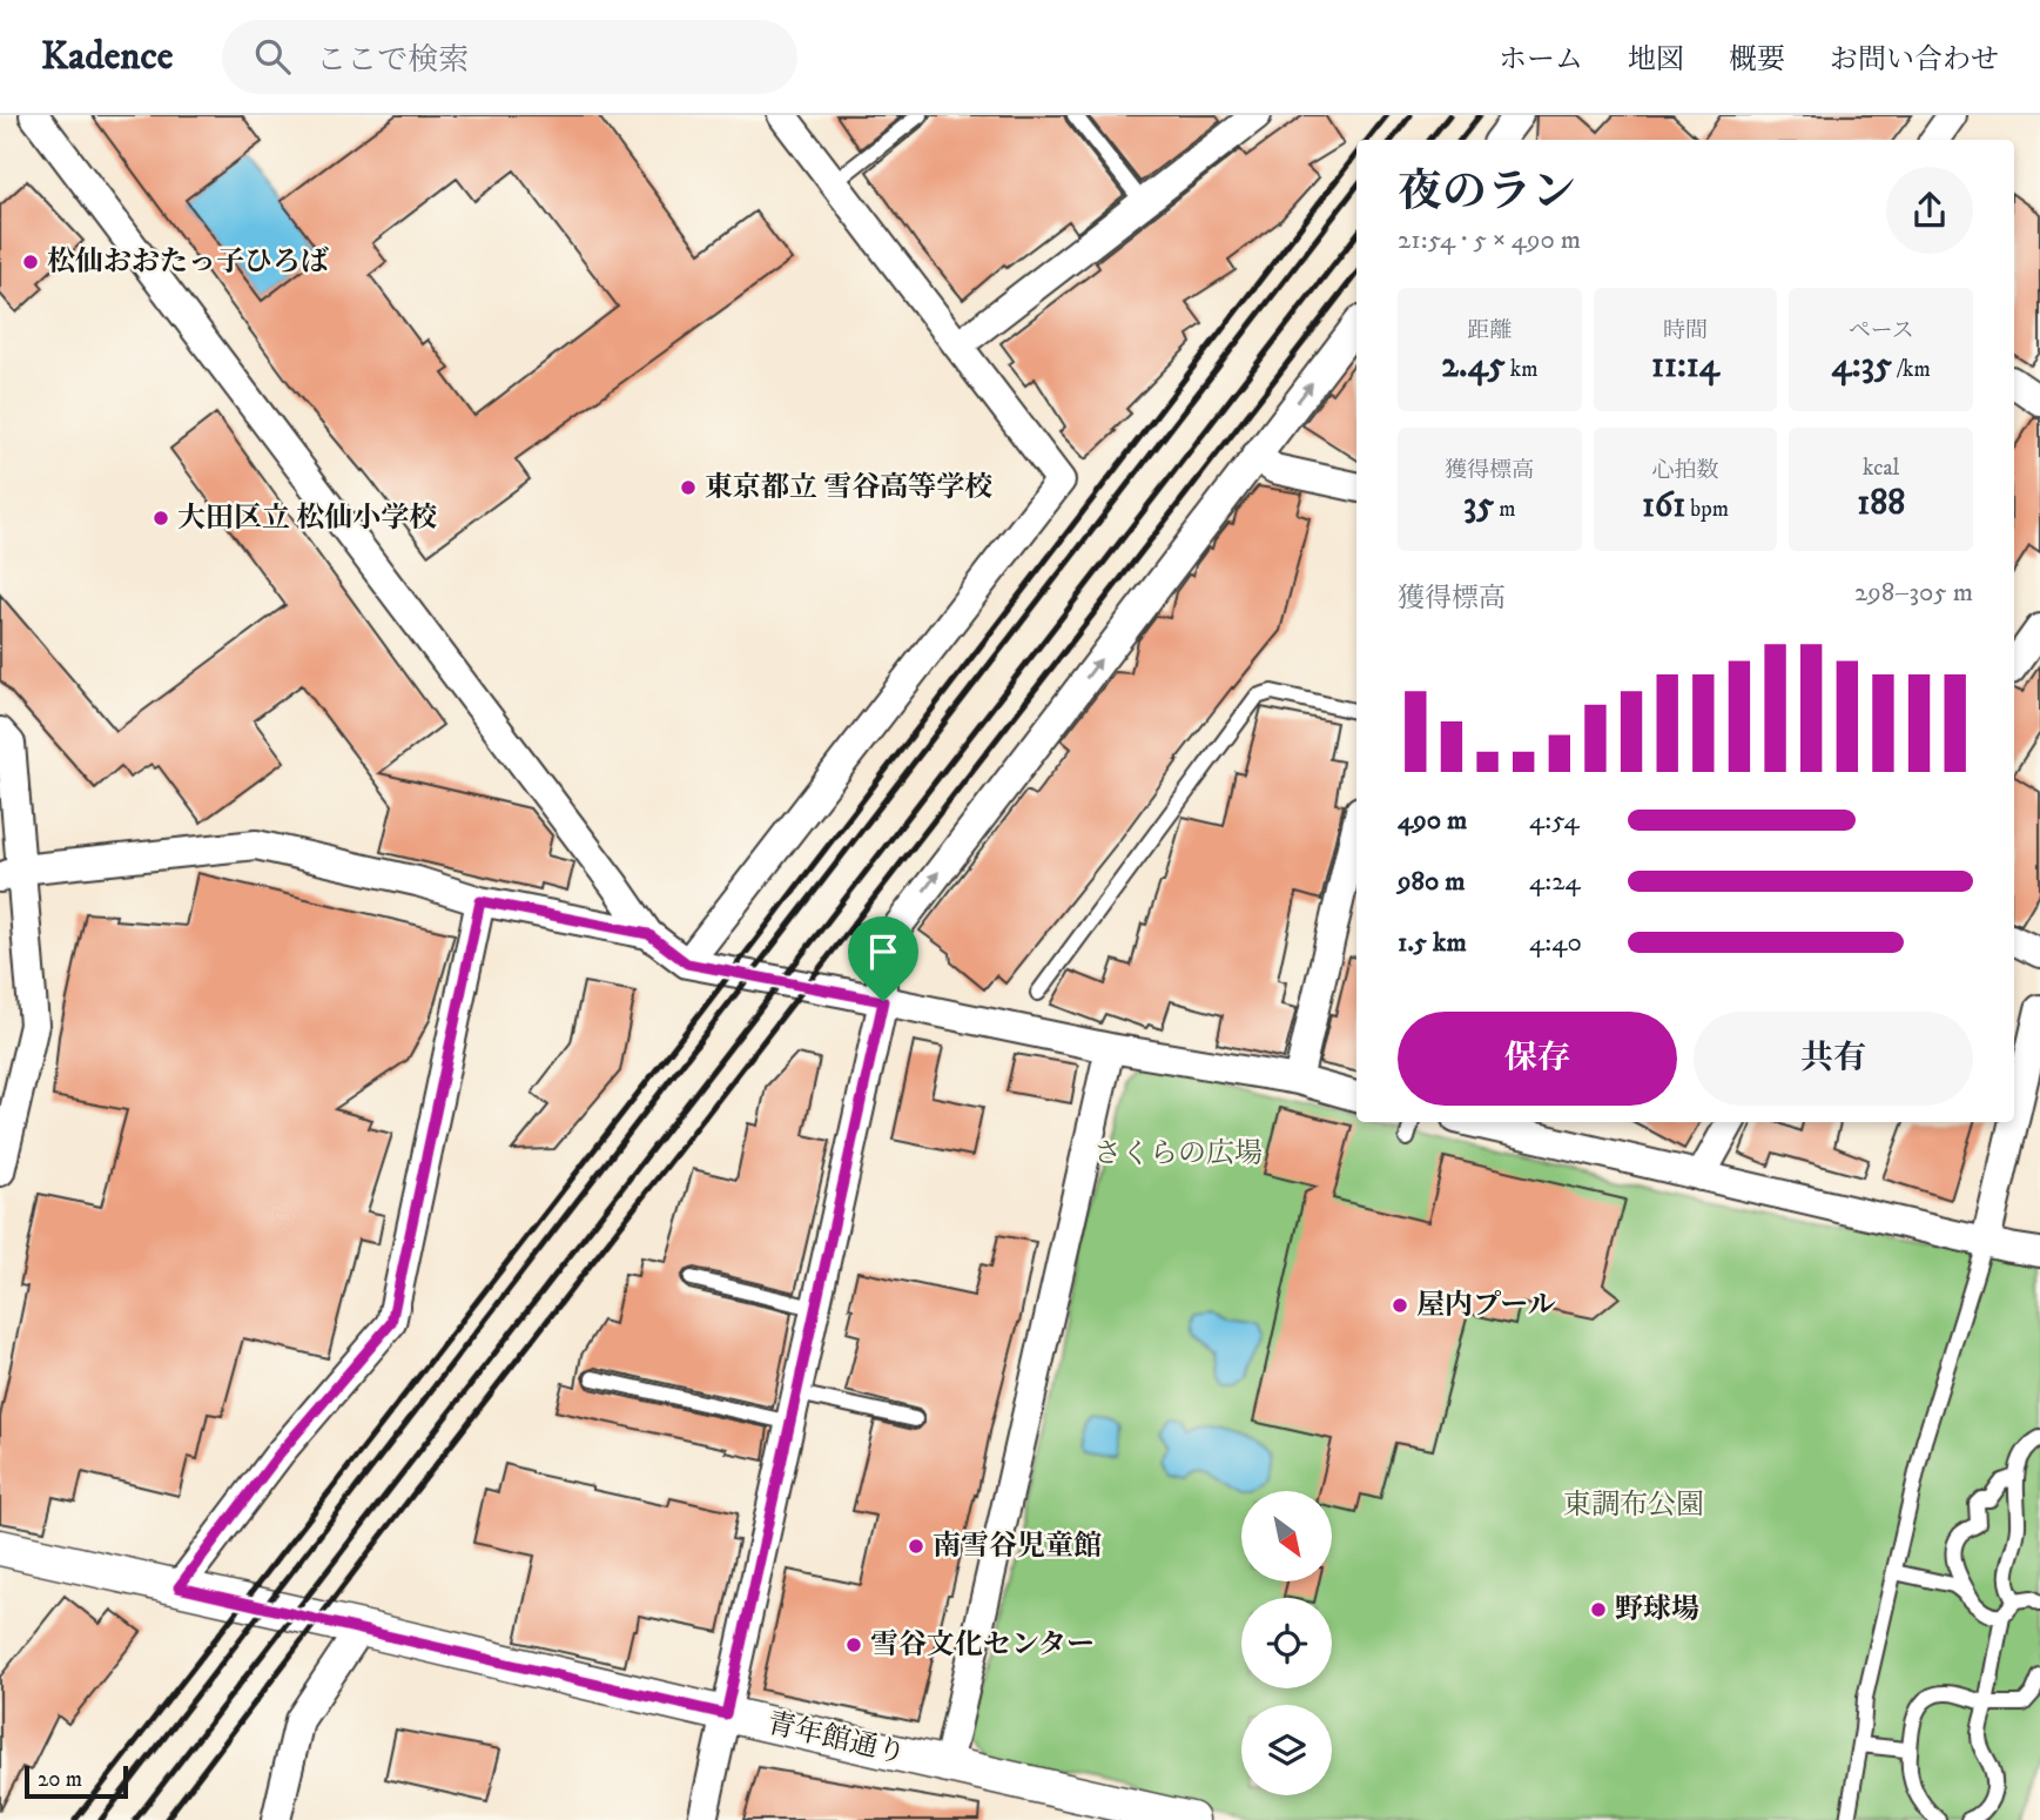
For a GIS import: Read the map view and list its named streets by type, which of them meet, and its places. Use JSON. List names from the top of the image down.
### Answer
{
  "streets": {
    "street": ["青年館通り"]
  },
  "parks": ["さくらの広場", "東調布公園"],
  "places": [
    "松仙おおたっ子ひろば",
    "東京都立 雪谷高等学校",
    "大田区立 松仙小学校",
    "屋内プール",
    "南雪谷児童館",
    "野球場",
    "雪谷文化センター"
  ],
  "scale_bar": "20 m",
  "north": "bottom right",
  "page": {
    "header": "Kadence",
    "search": "ここで検索",
    "nav": [
      "ホーム",
      "地図",
      "概要",
      "お問い合わせ"
    ],
    "heading": ["夜のラン", "21:54 · 5 × 490 m"],
    "stats": [
      ["距離", "2.45 km"],
      ["時間", "11:14"],
      ["ペース", "4:35 /km"],
      ["獲得標高", "35 m"],
      ["心拍数", "161 bpm"],
      ["kcal", "188"]
    ],
    "chart": ["獲得標高", "298–305 m"],
    "list": [
      {
        "name": "490 m",
        "note": "4:54"
      },
      {
        "name": "980 m",
        "note": "4:24"
      },
      {
        "name": "1.5 km",
        "note": "4:40"
      }
    ],
    "buttons": ["保存", "共有"],
    "scale": "20 m"
  }
}
